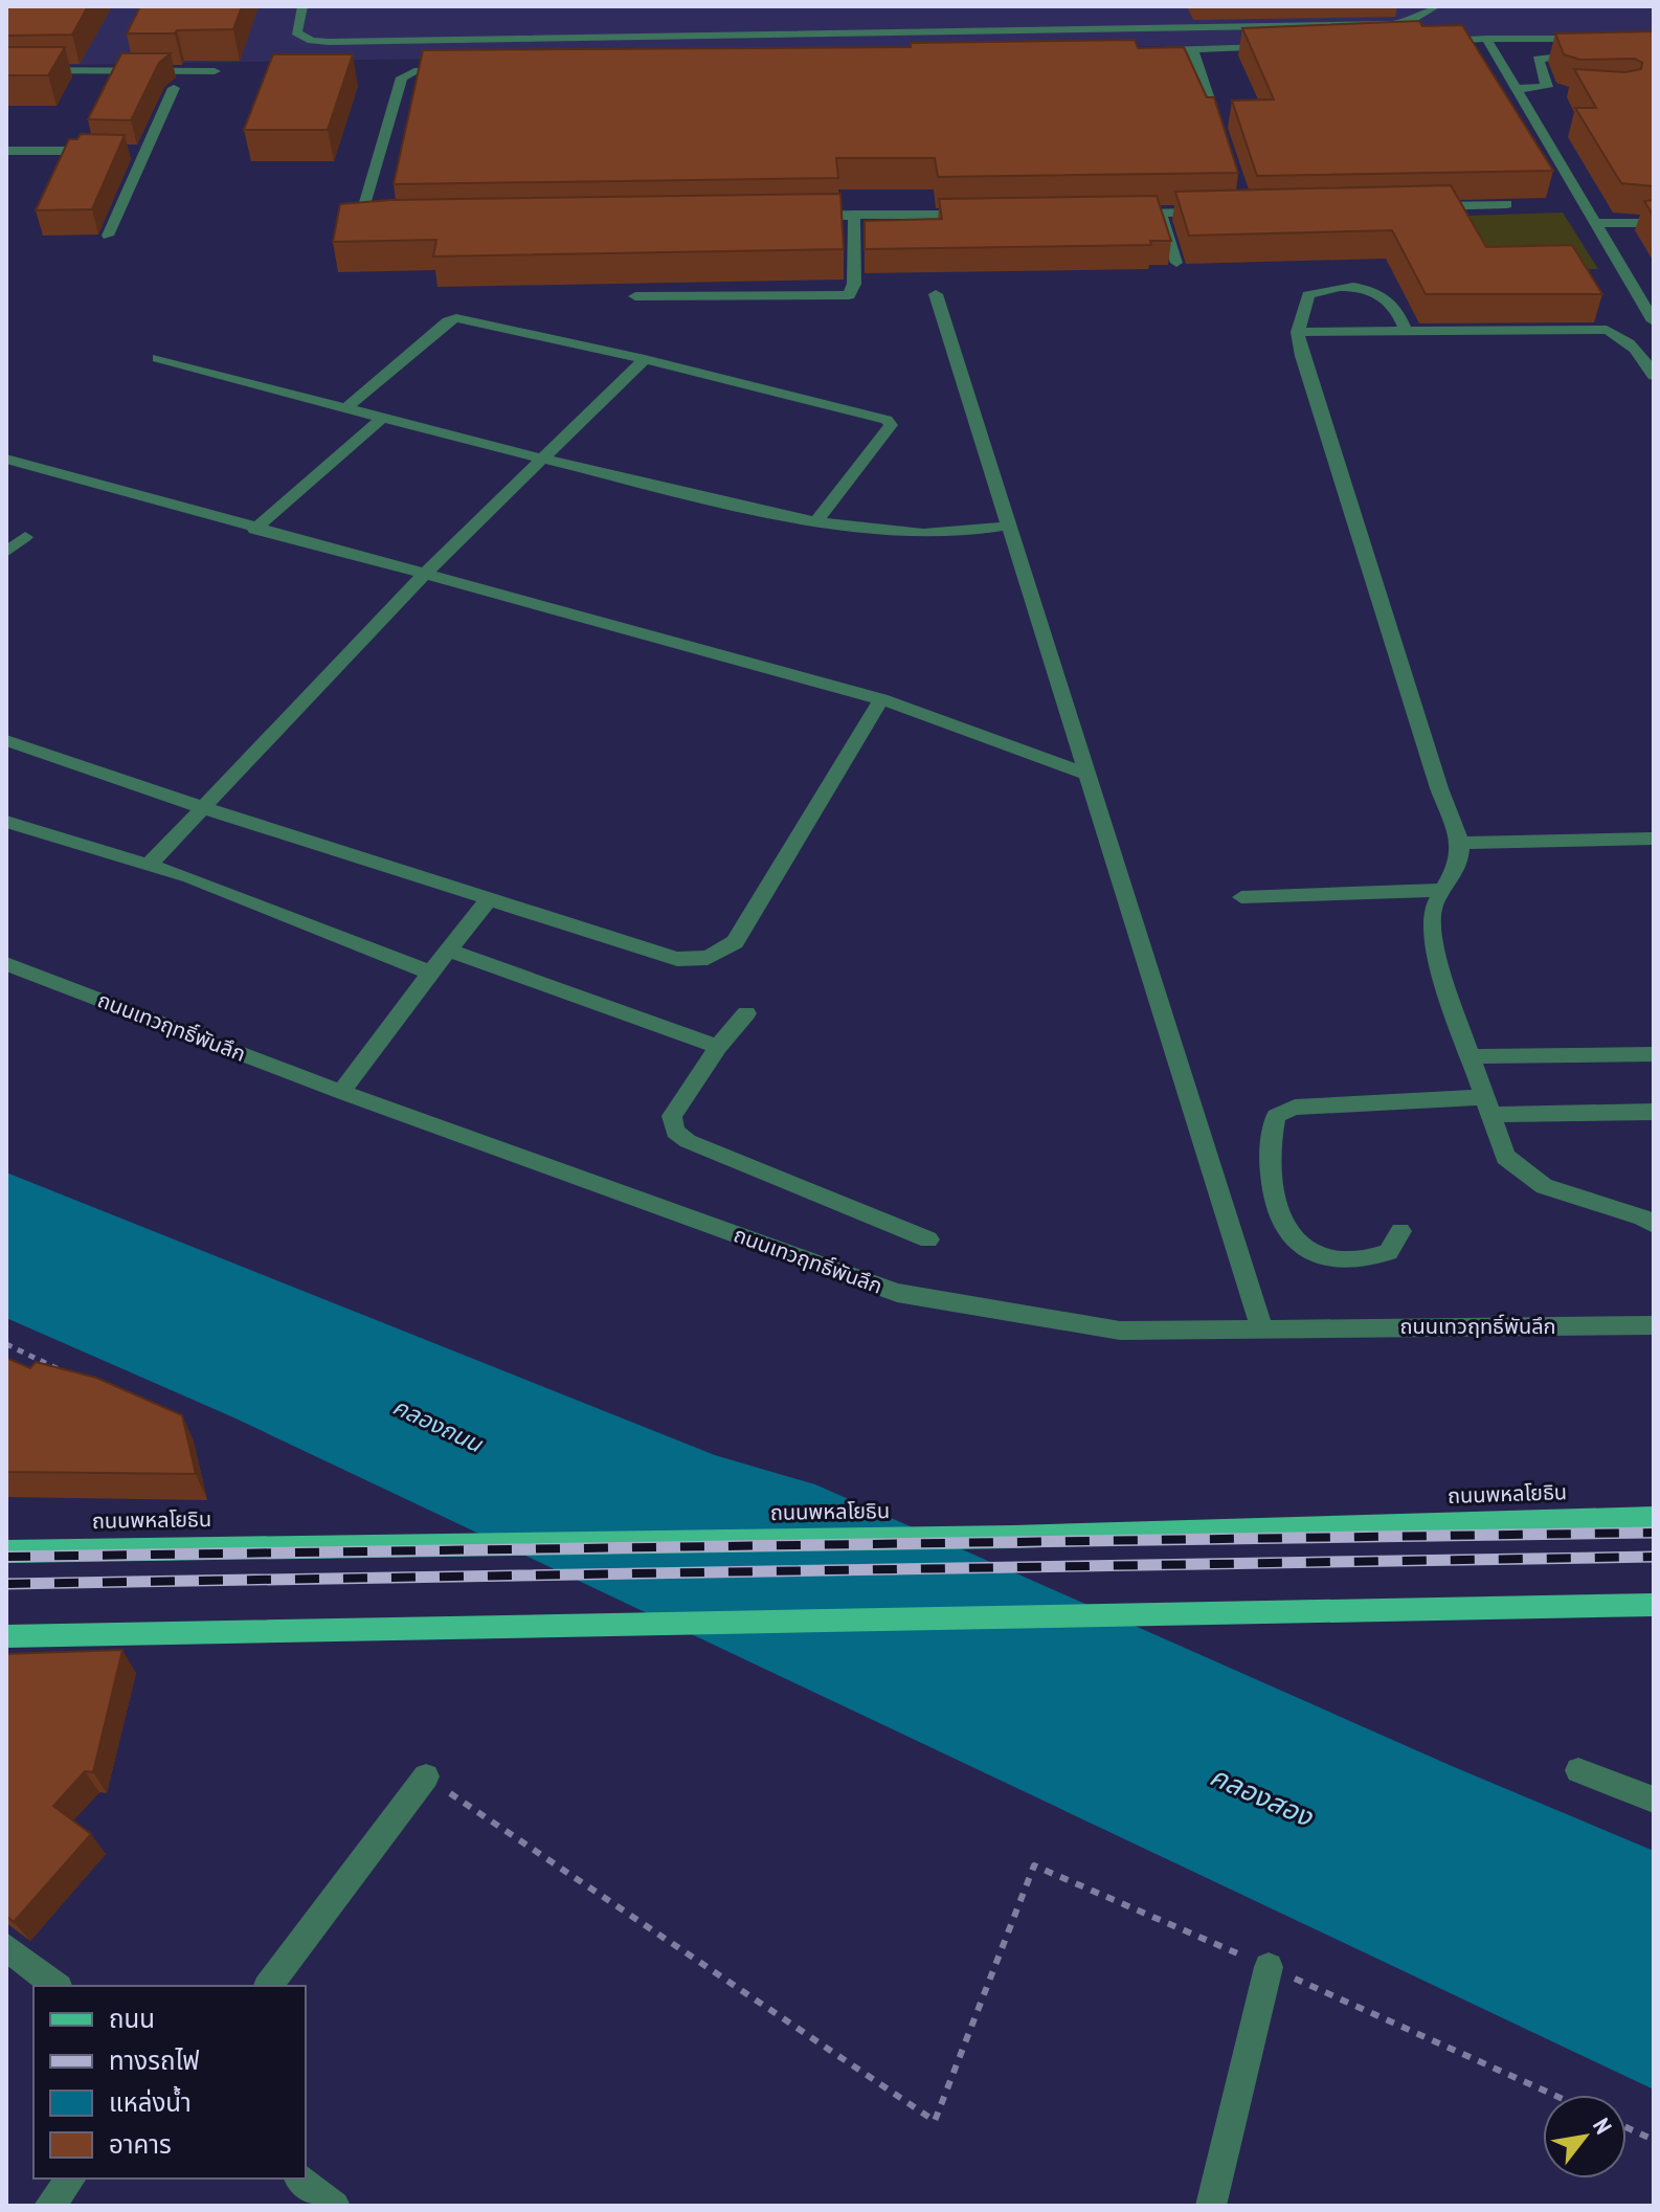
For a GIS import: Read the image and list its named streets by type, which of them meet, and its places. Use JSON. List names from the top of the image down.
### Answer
{
  "streets": {
    "main road": ["ถนนพหลโยธิน"],
    "street": ["ถนนเทวฤทธิ์พันลึก"]
  },
  "water": ["คลองถนน", "คลองสอง"],
  "legend": [
    "ถนน",
    "ทางรถไฟ",
    "แหล่งน้ำ",
    "อาคาร"
  ],
  "north": "top right"
}
